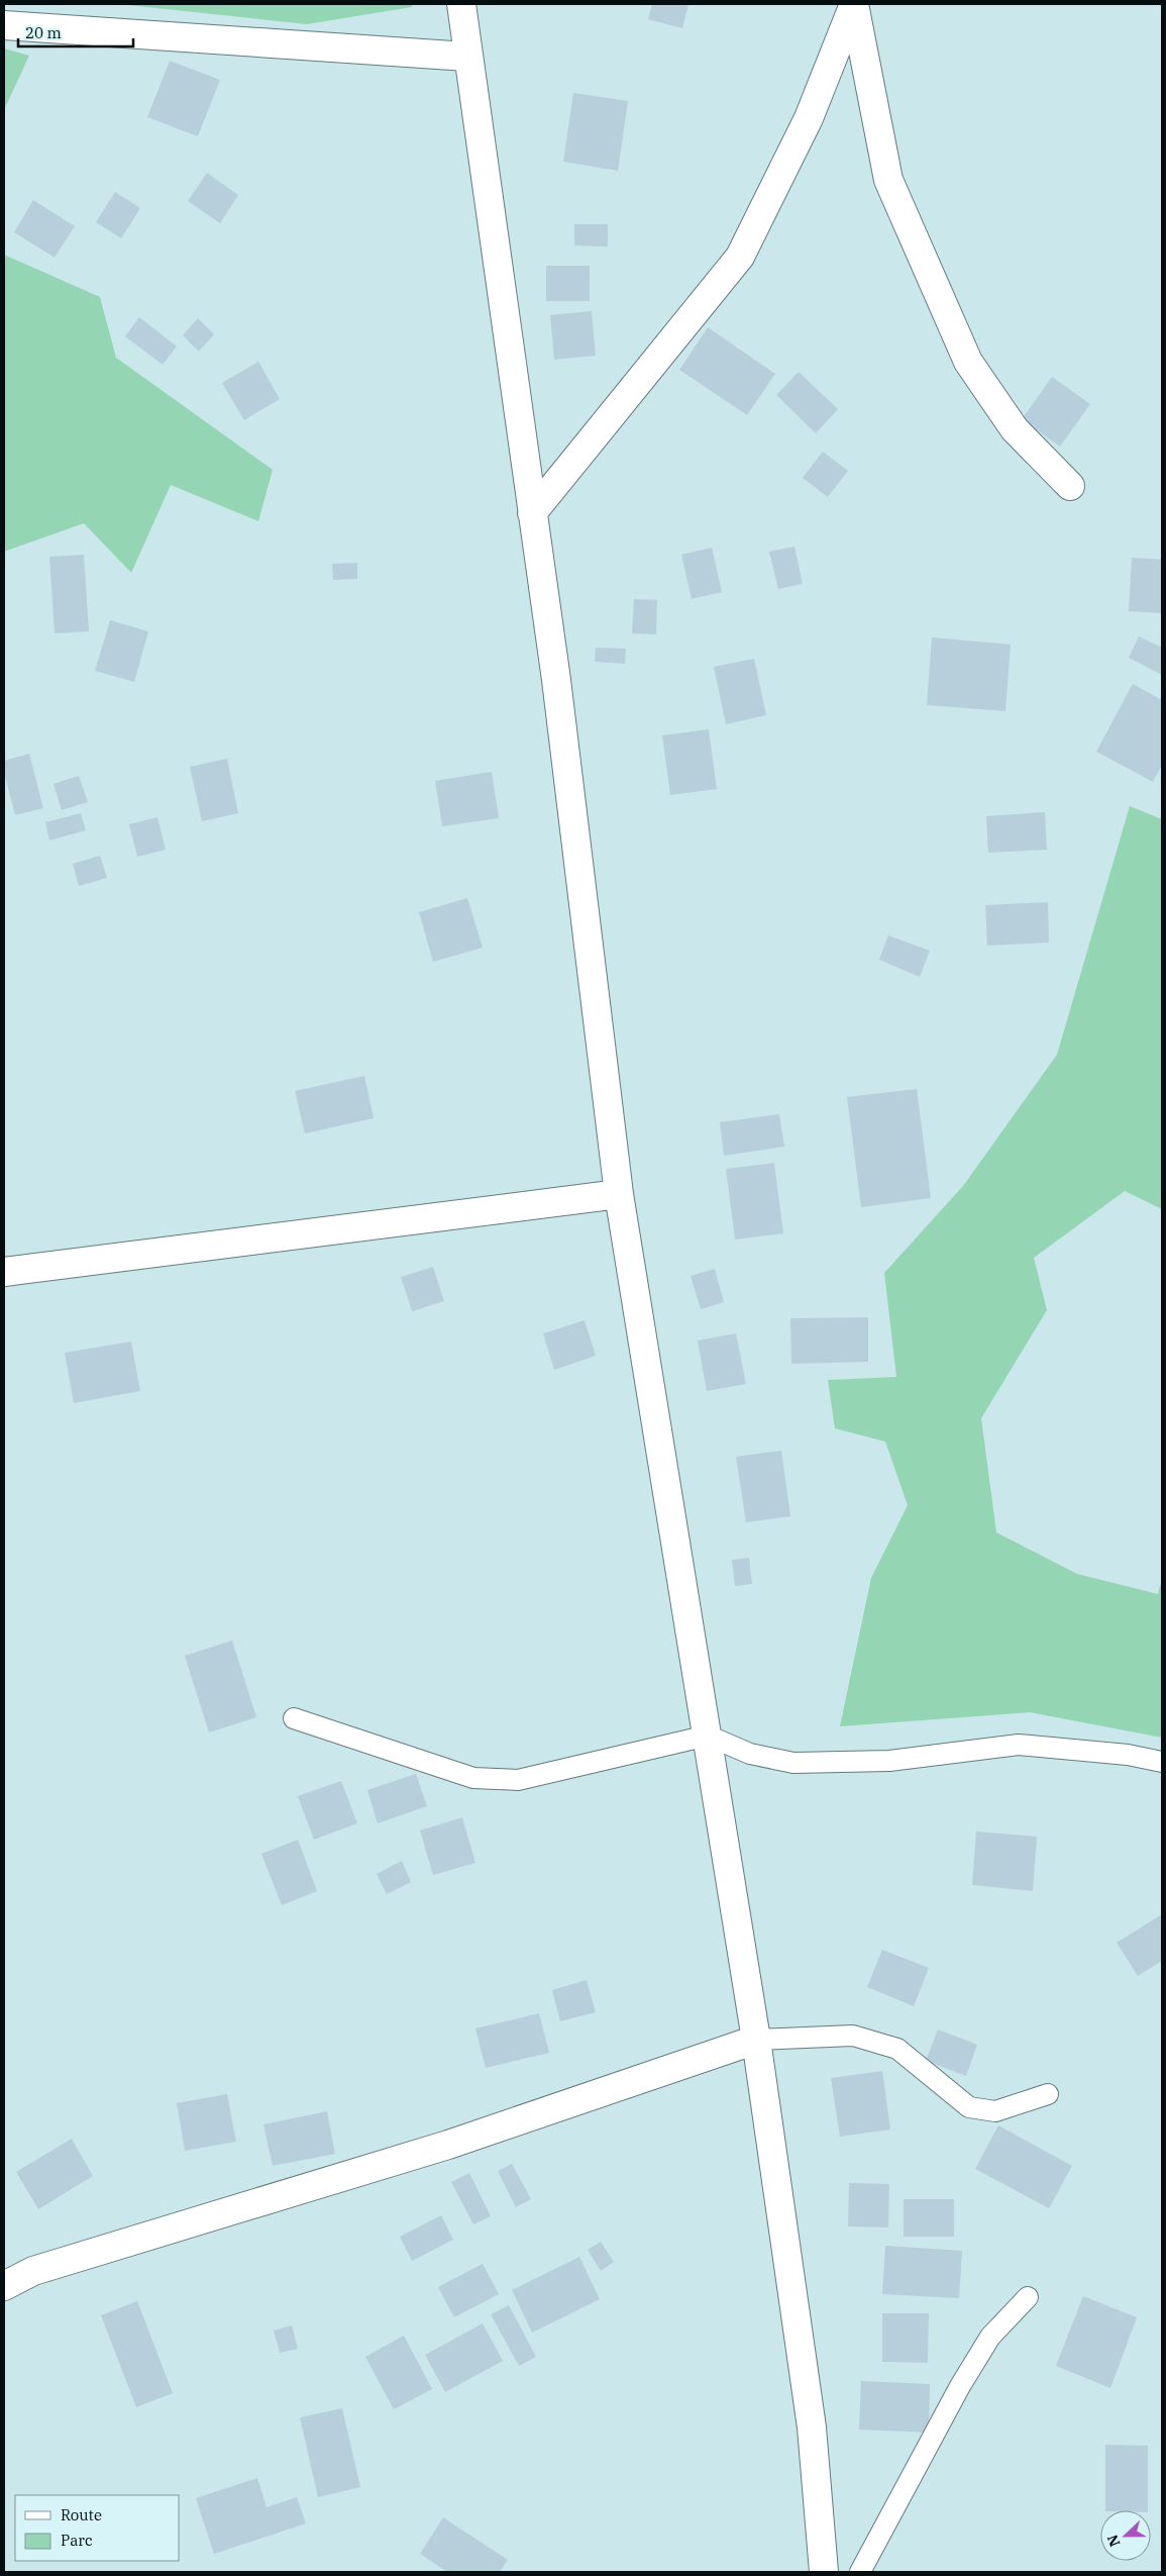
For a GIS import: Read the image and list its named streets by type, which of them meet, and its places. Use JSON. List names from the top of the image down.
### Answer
{
  "legend": ["Route", "Parc"],
  "scale_bar": "20 m",
  "north": "left"
}
